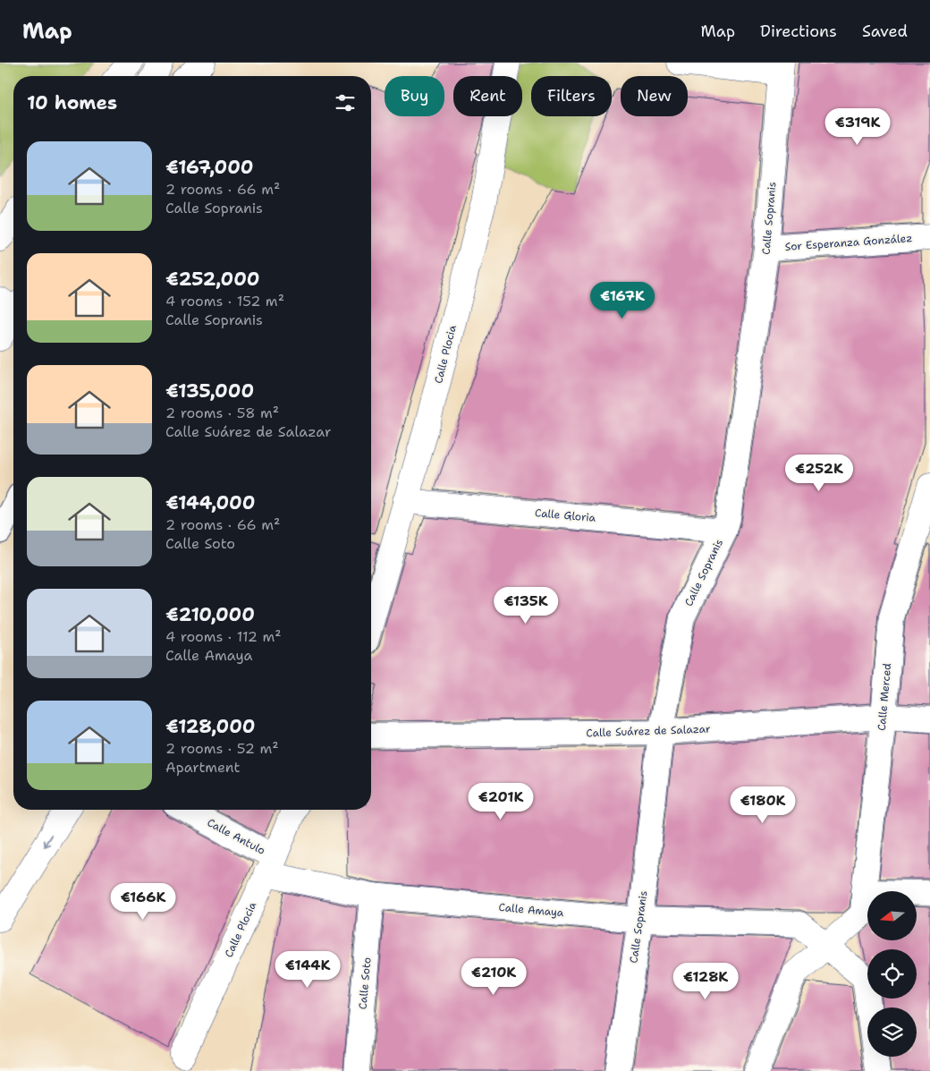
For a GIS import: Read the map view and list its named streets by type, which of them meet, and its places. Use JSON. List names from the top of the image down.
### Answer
{
  "streets": {
    "street": [
      "Calle Sopranis",
      "Sor Esperanza González",
      "Calle Plocia",
      "Calle Gloria",
      "Calle Merced",
      "Calle Suárez de Salazar",
      "Calle Antulo",
      "Calle Amaya",
      "Calle Soto"
    ]
  },
  "crossings": [
    ["Calle Sopranis", "Sor Esperanza González"],
    ["Calle Sopranis", "Calle Gloria"],
    ["Calle Sopranis", "Calle Suárez de Salazar"],
    ["Calle Sopranis", "Calle Amaya"],
    ["Calle Plocia", "Calle Gloria"],
    ["Calle Plocia", "Calle Antulo"],
    ["Calle Plocia", "Calle Amaya"],
    ["Calle Merced", "Calle Suárez de Salazar"],
    ["Calle Antulo", "Calle Amaya"],
    ["Calle Amaya", "Calle Soto"]
  ],
  "north": "left",
  "page": {
    "header": "Map",
    "nav": ["Map", "Directions", "Saved"],
    "chip": [
      "Buy",
      "Rent",
      "Filters",
      "New"
    ],
    "heading": "10 homes",
    "price": [
      "€319K",
      "€167K",
      "€252K",
      "€135K",
      "€201K",
      "€180K",
      "€166K",
      "€144K",
      "€210K",
      "€128K"
    ],
    "list": [
      {
        "name": "€167,000",
        "note": "2 rooms · 66 m² · Calle Sopranis"
      },
      {
        "name": "€252,000",
        "note": "4 rooms · 152 m² · Calle Sopranis"
      },
      {
        "name": "€135,000",
        "note": "2 rooms · 58 m² · Calle Suárez de Salazar"
      },
      {
        "name": "€144,000",
        "note": "2 rooms · 66 m² · Calle Soto"
      },
      {
        "name": "€210,000",
        "note": "4 rooms · 112 m² · Calle Amaya"
      },
      {
        "name": "€128,000",
        "note": "2 rooms · 52 m² · Apartment"
      }
    ]
  }
}
